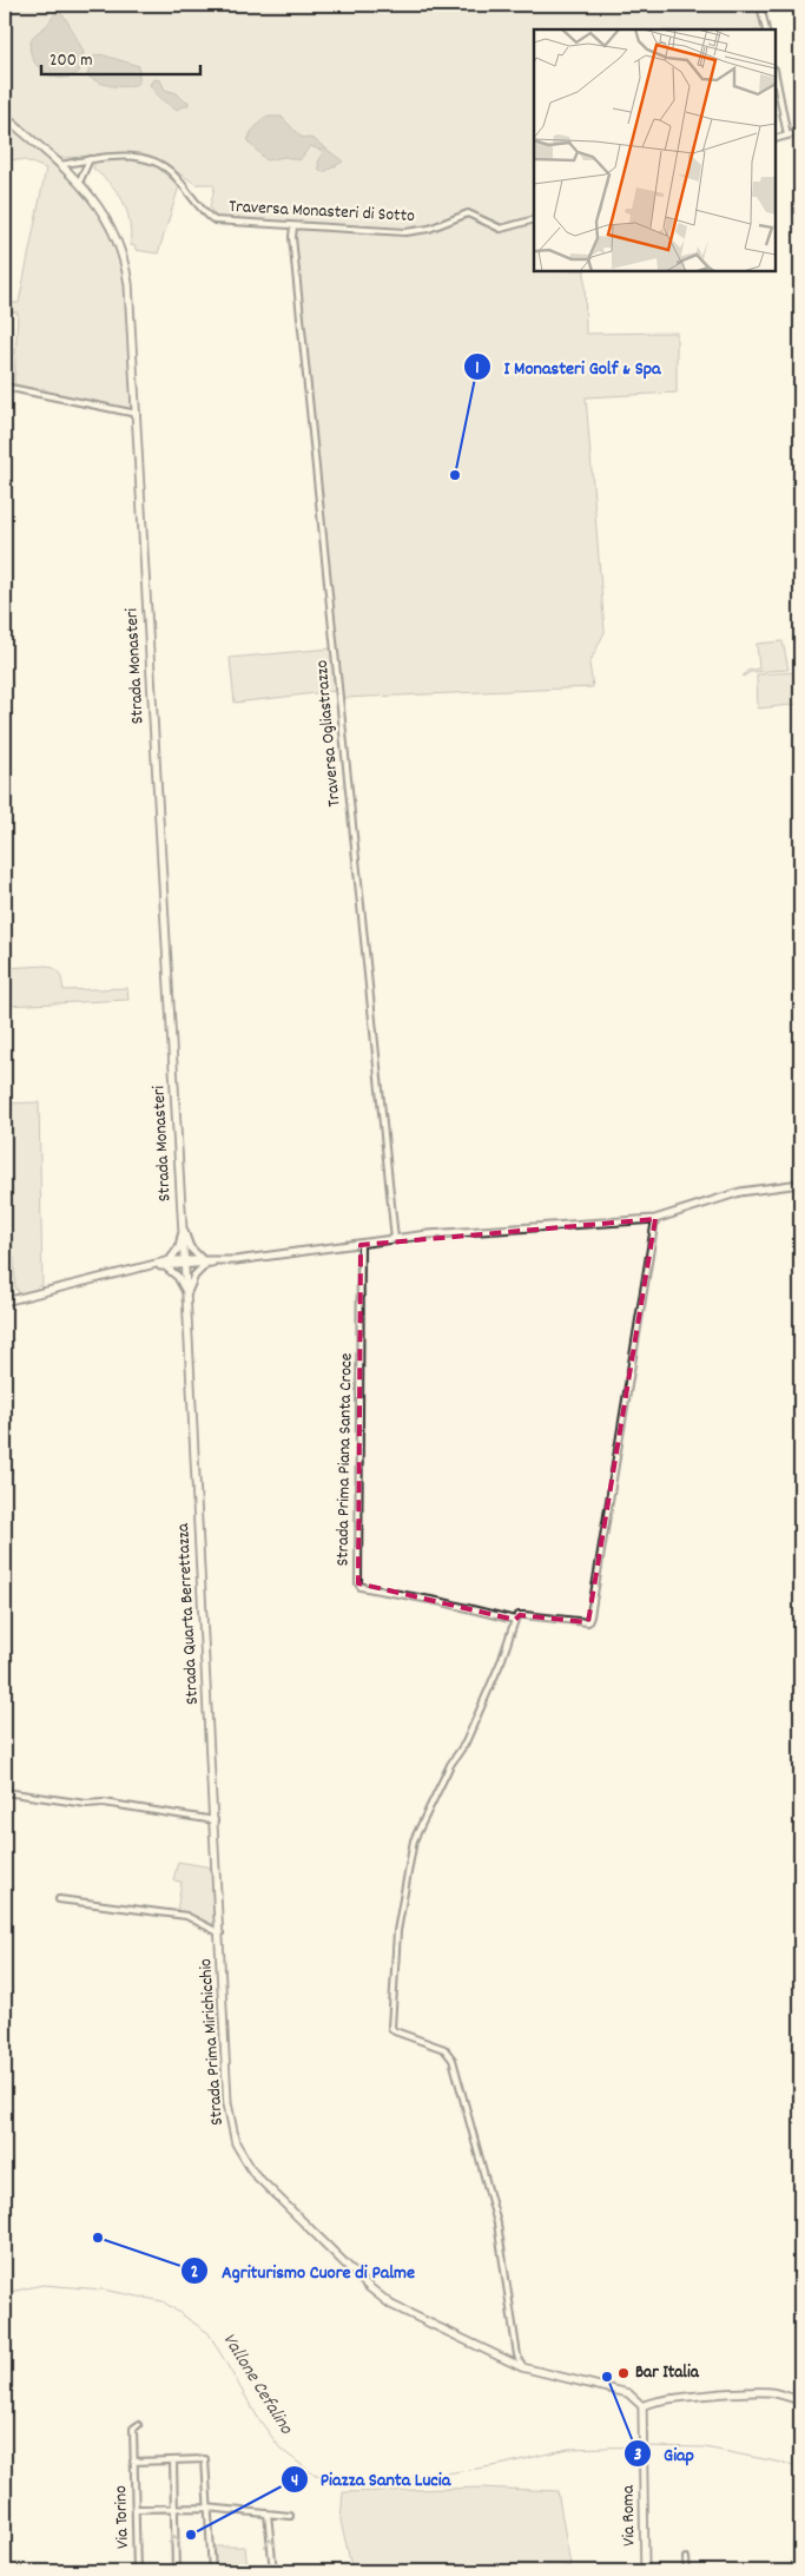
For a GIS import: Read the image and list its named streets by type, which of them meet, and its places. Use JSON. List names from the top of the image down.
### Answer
{
  "streets": {
    "main road": [
      "Strada Monasteri",
      "Strada Quarta Berrettazza",
      "Strada Prima Mirichicchio",
      "Via Roma"
    ],
    "street": [
      "Traversa Monasteri di Sotto",
      "Traversa Ogliastrazzo",
      "Strada Prima Piana Santa Croce",
      "Via Torino"
    ]
  },
  "crossings": [
    ["Traversa Monasteri di Sotto", "Strada Monasteri"],
    ["Traversa Monasteri di Sotto", "Traversa Ogliastrazzo"],
    ["Strada Monasteri", "Strada Quarta Berrettazza"],
    ["Strada Quarta Berrettazza", "Strada Prima Mirichicchio"],
    ["Strada Prima Mirichicchio", "Via Roma"]
  ],
  "water": ["Vallone Cefalino"],
  "places": [
    "I Monasteri Golf & Spa",
    "Agriturismo Cuore di Palme",
    "Bar Italia",
    "Giap",
    "Piazza Santa Lucia"
  ],
  "scale_bar": "200 m"
}
